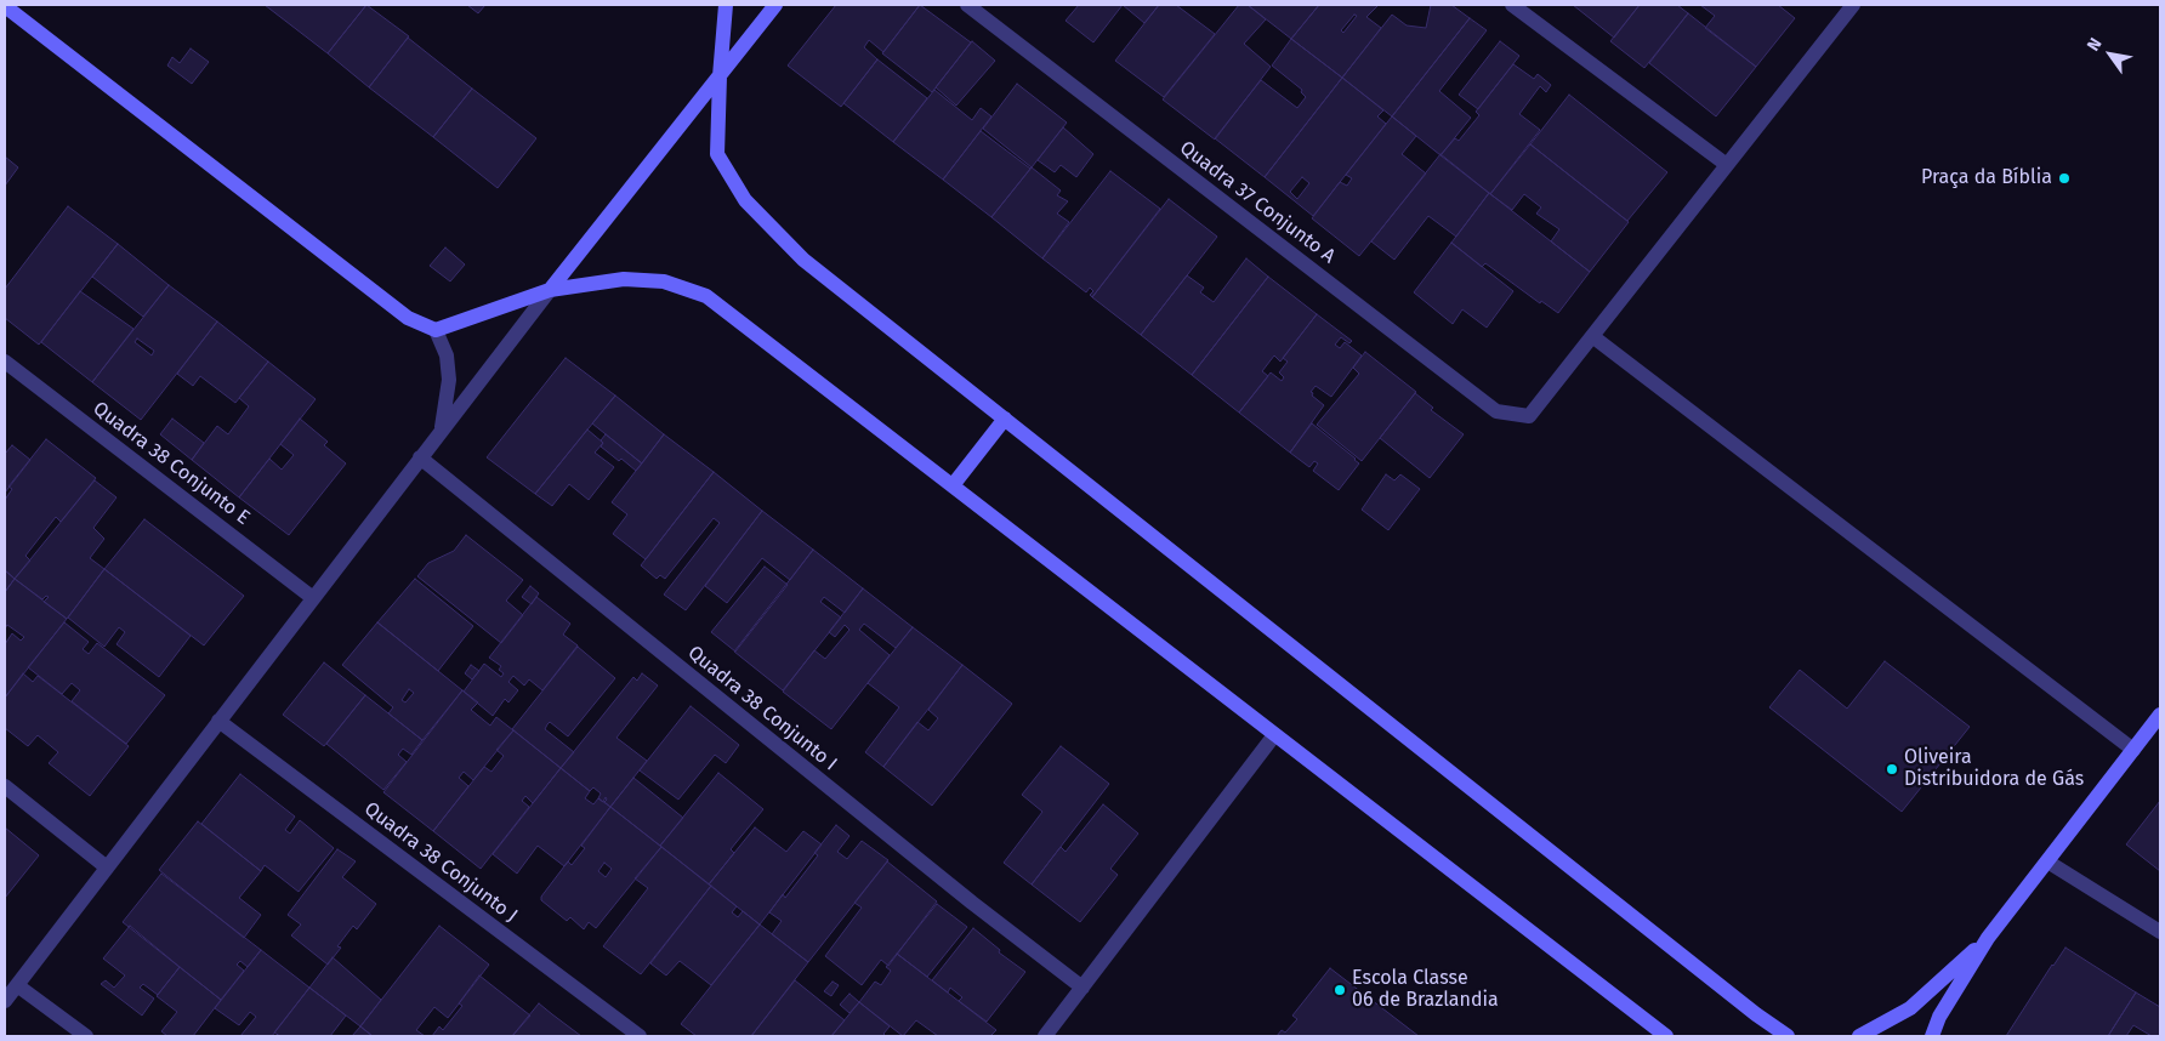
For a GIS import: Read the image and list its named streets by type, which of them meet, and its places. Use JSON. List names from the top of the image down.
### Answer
{
  "streets": {
    "street": [
      "Quadra 37 Conjunto A",
      "Quadra 38 Conjunto E",
      "Quadra 38 Conjunto I",
      "Quadra 38 Conjunto J"
    ]
  },
  "places": ["Praça da Bíblia", "Oliveira Distribuidora de Gás", "Escola Classe 06 de Brazlandia"],
  "north": "top left"
}
